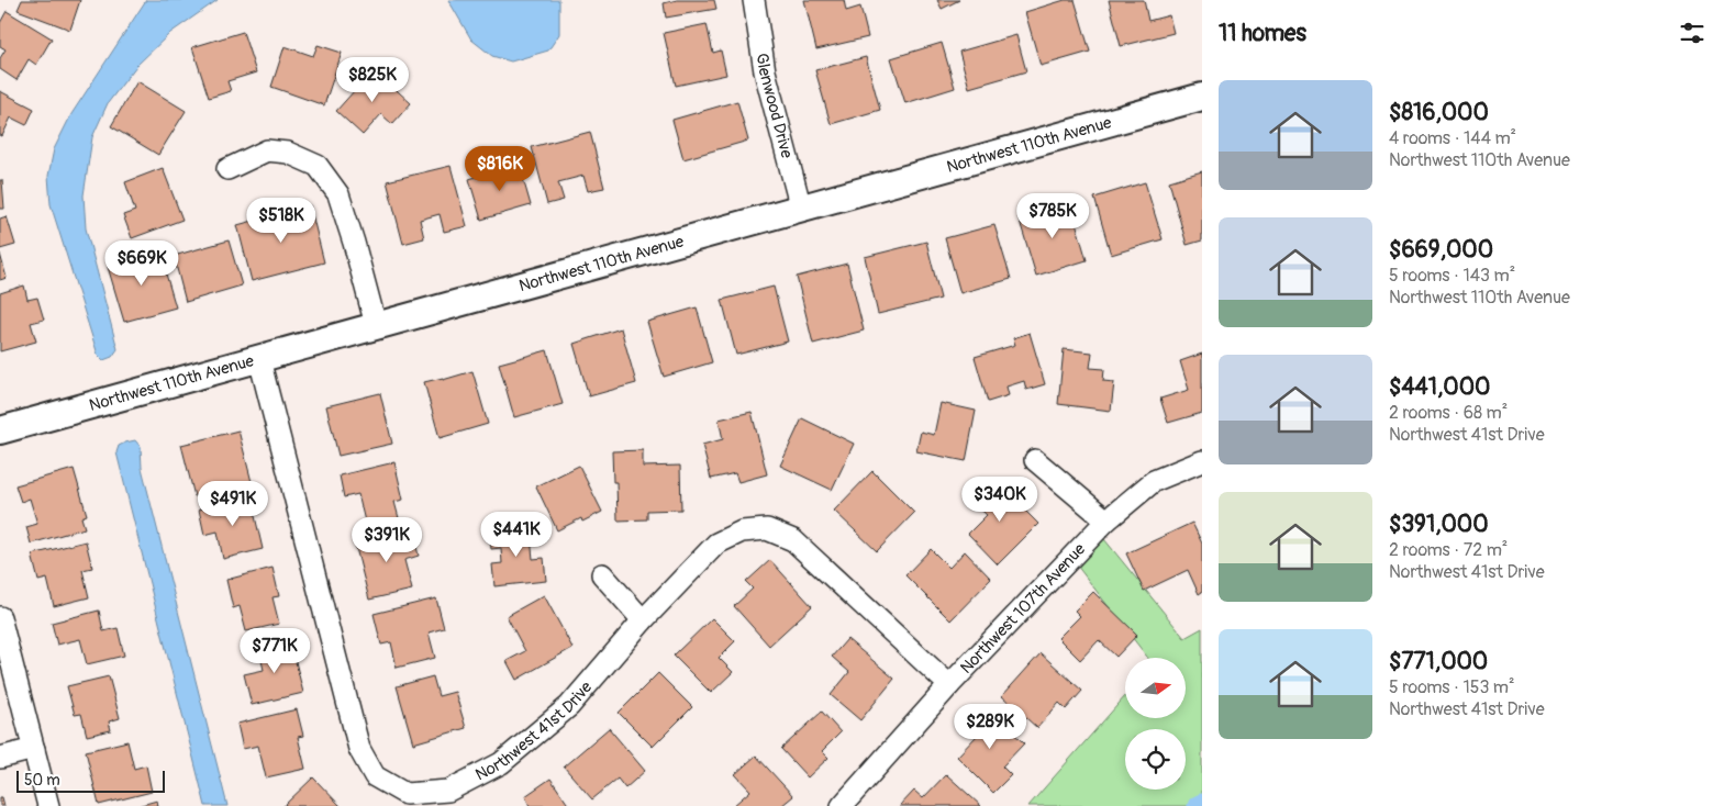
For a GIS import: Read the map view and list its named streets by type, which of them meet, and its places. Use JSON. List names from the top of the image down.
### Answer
{
  "streets": {
    "street": [
      "Glenwood Drive",
      "Northwest 110th Avenue",
      "Northwest 107th Avenue",
      "Northwest 41st Drive"
    ]
  },
  "crossings": [
    ["Glenwood Drive", "Northwest 110th Avenue"],
    ["Northwest 110th Avenue", "Northwest 41st Drive"],
    ["Northwest 107th Avenue", "Northwest 41st Drive"]
  ],
  "scale_bar": "50 m",
  "north": "right",
  "page": {
    "heading": "11 homes",
    "price": [
      "$825K",
      "$816K",
      "$785K",
      "$518K",
      "$669K",
      "$340K",
      "$491K",
      "$441K",
      "$391K",
      "$771K",
      "$289K"
    ],
    "list": [
      {
        "name": "$816,000",
        "note": "4 rooms · 144 m² · Northwest 110th Avenue"
      },
      {
        "name": "$669,000",
        "note": "5 rooms · 143 m² · Northwest 110th Avenue"
      },
      {
        "name": "$441,000",
        "note": "2 rooms · 68 m² · Northwest 41st Drive"
      },
      {
        "name": "$391,000",
        "note": "2 rooms · 72 m² · Northwest 41st Drive"
      },
      {
        "name": "$771,000",
        "note": "5 rooms · 153 m² · Northwest 41st Drive"
      }
    ],
    "scale": "50 m"
  }
}
